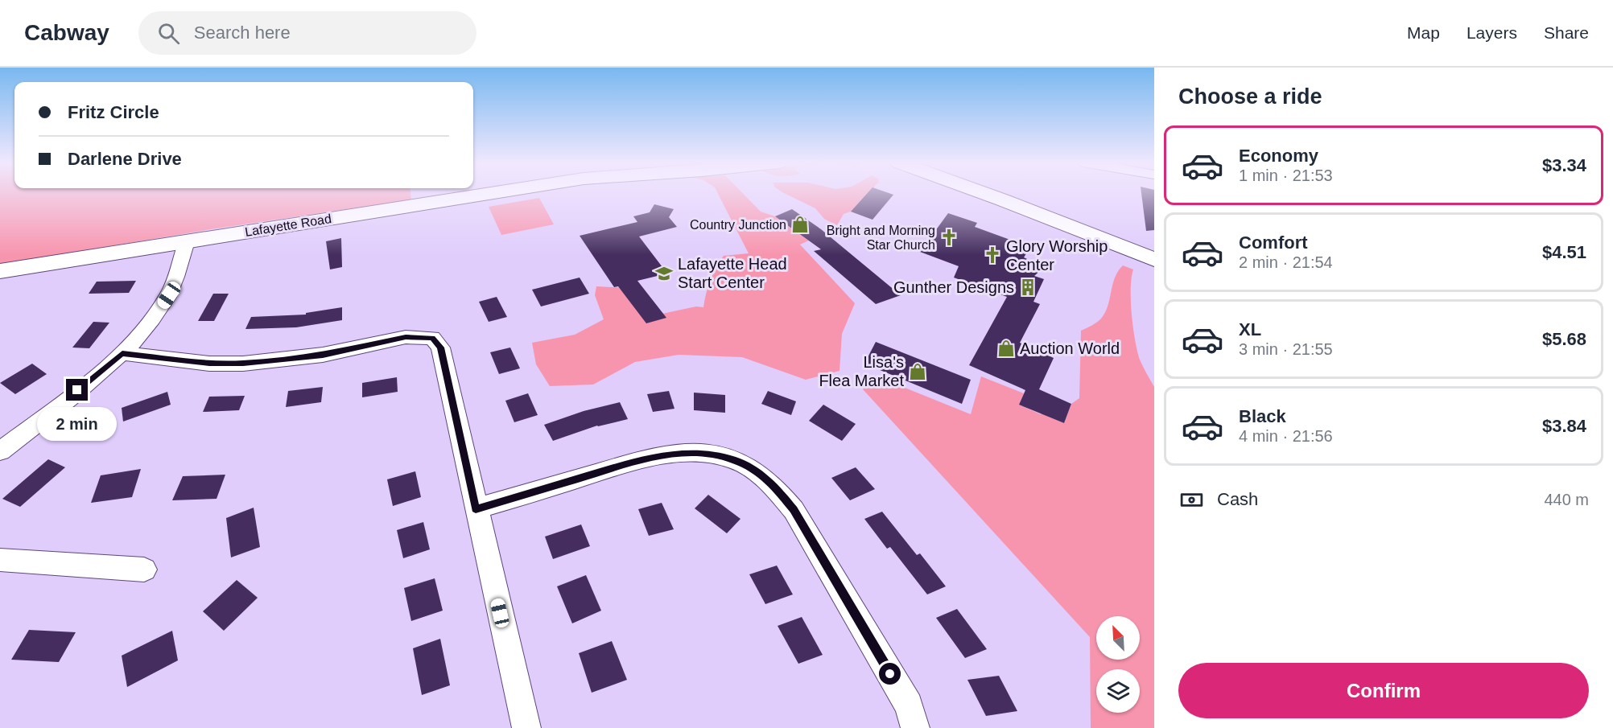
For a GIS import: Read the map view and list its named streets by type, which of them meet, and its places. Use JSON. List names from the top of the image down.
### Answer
{
  "streets": {
    "main road": ["Lafayette Road"]
  },
  "places": {
    "shop": ["Country Junction", "Auction World", "Lisa's Flea Market"],
    "church": ["Bright and Morning Star Church", "Glory Worship Center"],
    "school or university": ["Lafayette Head Start Center"],
    "building": ["Gunther Designs"]
  },
  "north": "top left",
  "page": {
    "header": "Cabway",
    "search": "Search here",
    "nav": ["Map", "Layers", "Share"],
    "heading": "Choose a ride",
    "banner": ["Fritz Circle", "Darlene Drive"],
    "list": [
      {
        "name": "Economy",
        "note": "1 min · 21:53",
        "value": "$3.34"
      },
      {
        "name": "Comfort",
        "note": "2 min · 21:54",
        "value": "$4.51"
      },
      {
        "name": "XL",
        "note": "3 min · 21:55",
        "value": "$5.68"
      },
      {
        "name": "Black",
        "note": "4 min · 21:56",
        "value": "$3.84"
      }
    ],
    "bubble": "2 min",
    "pay": ["Cash", "440 m"],
    "buttons": "Confirm"
  }
}
